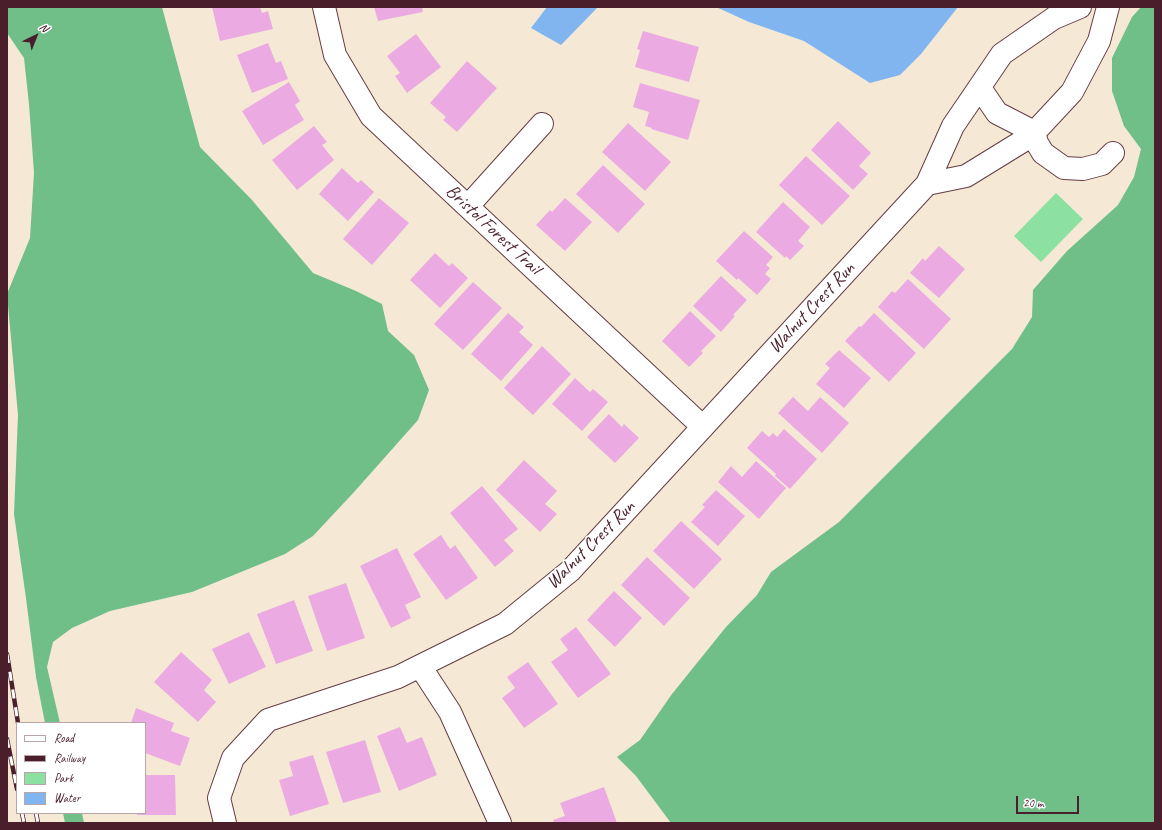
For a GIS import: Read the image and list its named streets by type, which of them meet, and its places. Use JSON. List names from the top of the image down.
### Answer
{
  "streets": {
    "street": ["Bristol Forest Trail", "Walnut Crest Run"]
  },
  "crossings": [
    ["Bristol Forest Trail", "Walnut Crest Run"]
  ],
  "legend": [
    "Road",
    "Railway",
    "Park",
    "Water"
  ],
  "scale_bar": "20 m",
  "north": "top right"
}
